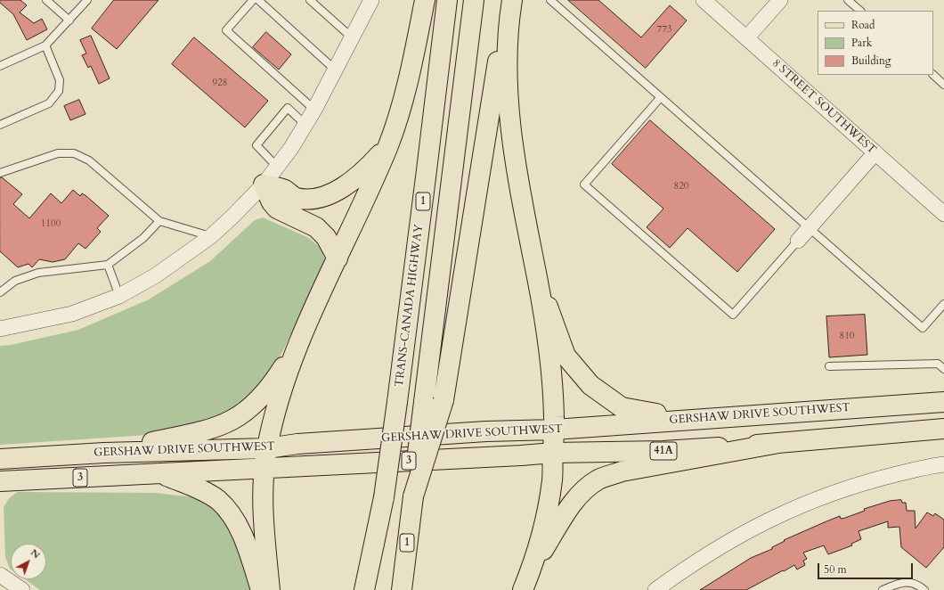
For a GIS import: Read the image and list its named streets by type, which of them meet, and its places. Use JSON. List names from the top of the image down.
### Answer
{
  "streets": {
    "main road": [
      "1",
      "TRANS-CANADA HIGHWAY",
      "GERSHAW DRIVE SOUTHWEST",
      "41A",
      "3"
    ],
    "street": ["8 STREET SOUTHWEST"]
  },
  "house_numbers": [
    "773",
    "928",
    "820",
    "1100",
    "810"
  ],
  "legend": ["Road", "Park", "Building"],
  "scale_bar": "50 m",
  "north": "top right"
}
